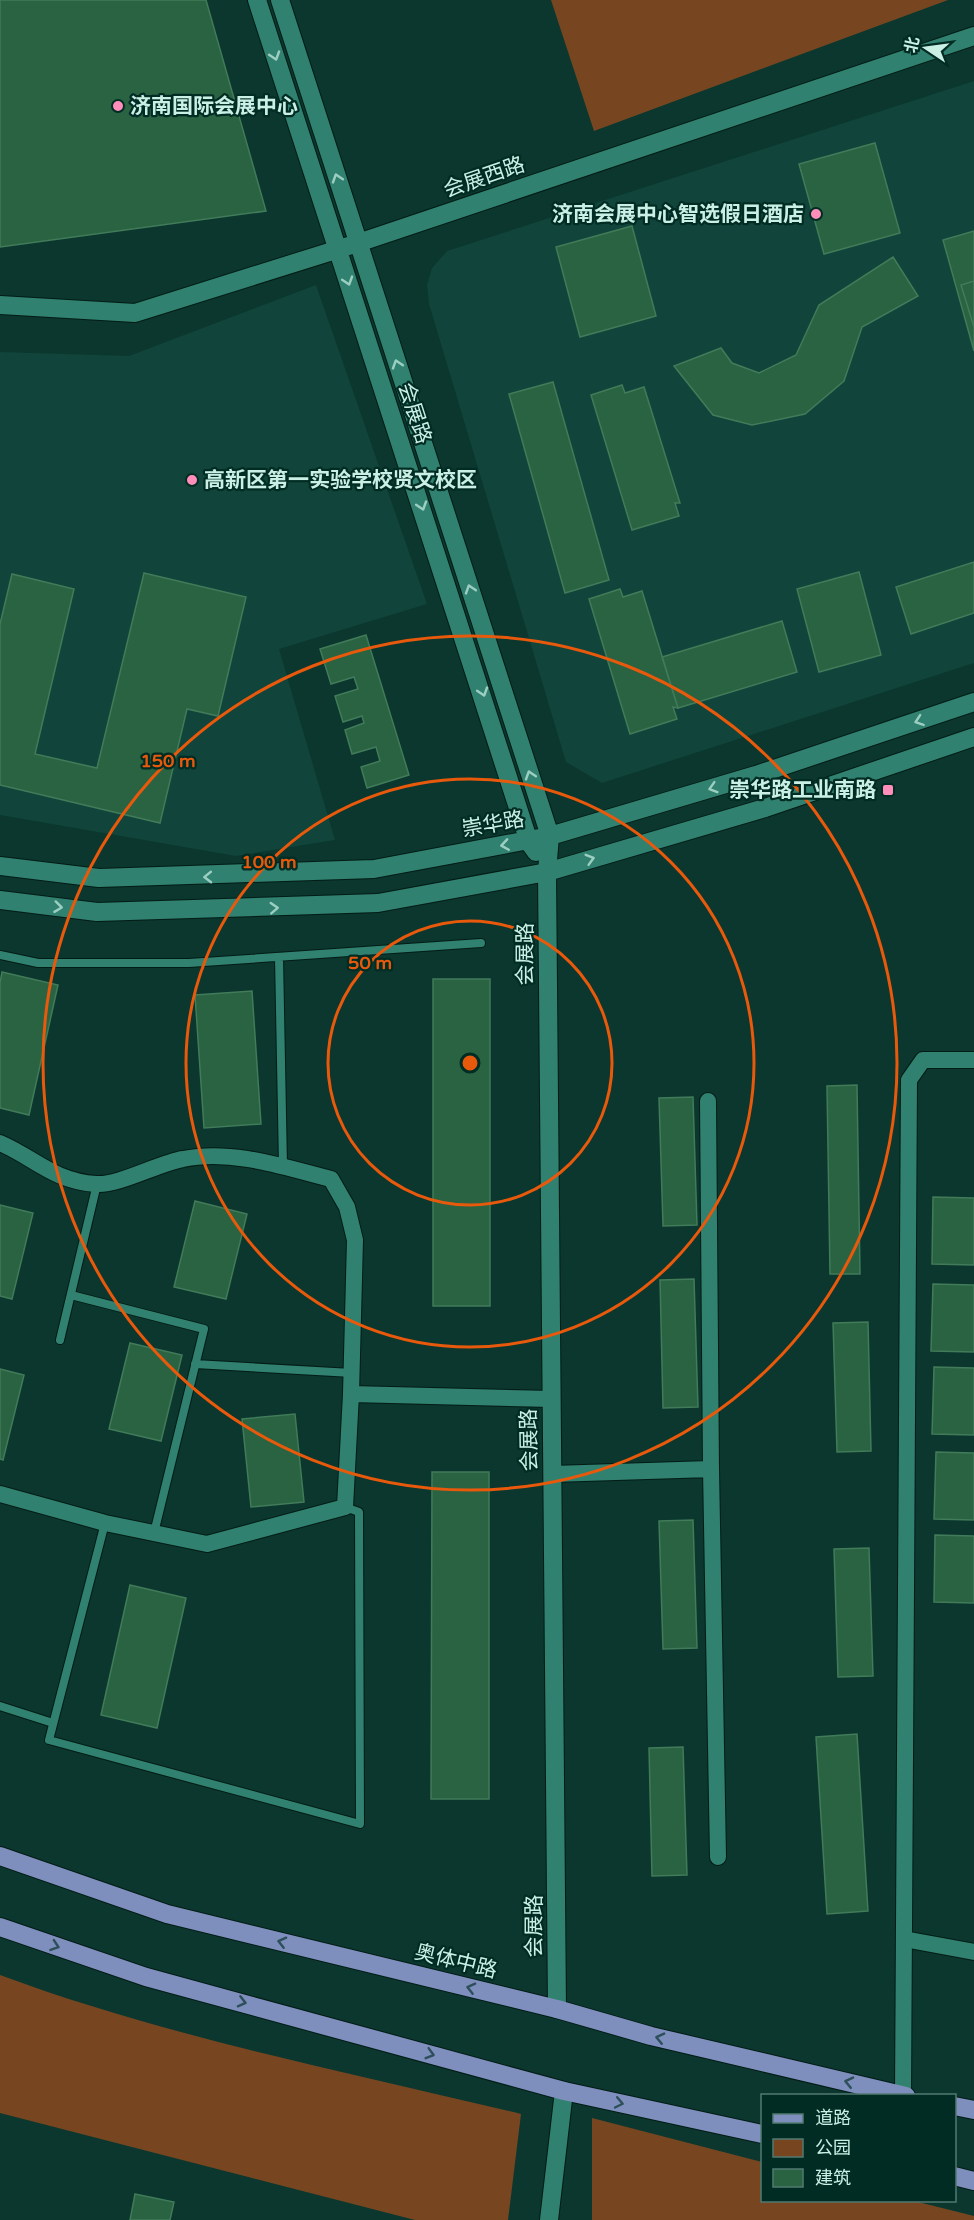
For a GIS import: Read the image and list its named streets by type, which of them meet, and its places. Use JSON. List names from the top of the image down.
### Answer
{
  "streets": {
    "main road": ["奥体中路"],
    "street": ["会展西路", "会展路", "崇华路"]
  },
  "crossings": [
    ["会展西路", "会展路"],
    ["会展路", "崇华路"],
    ["会展路", "奥体中路"]
  ],
  "places": {
    "other": ["济南国际会展中心", "济南会展中心智选假日酒店", "高新区第一实验学校贤文校区"],
    "transit": ["崇华路工业南路"]
  },
  "legend": ["道路", "公园", "建筑"],
  "north": "left",
  "rings": ["150 m", "100 m", "50 m"]
}
